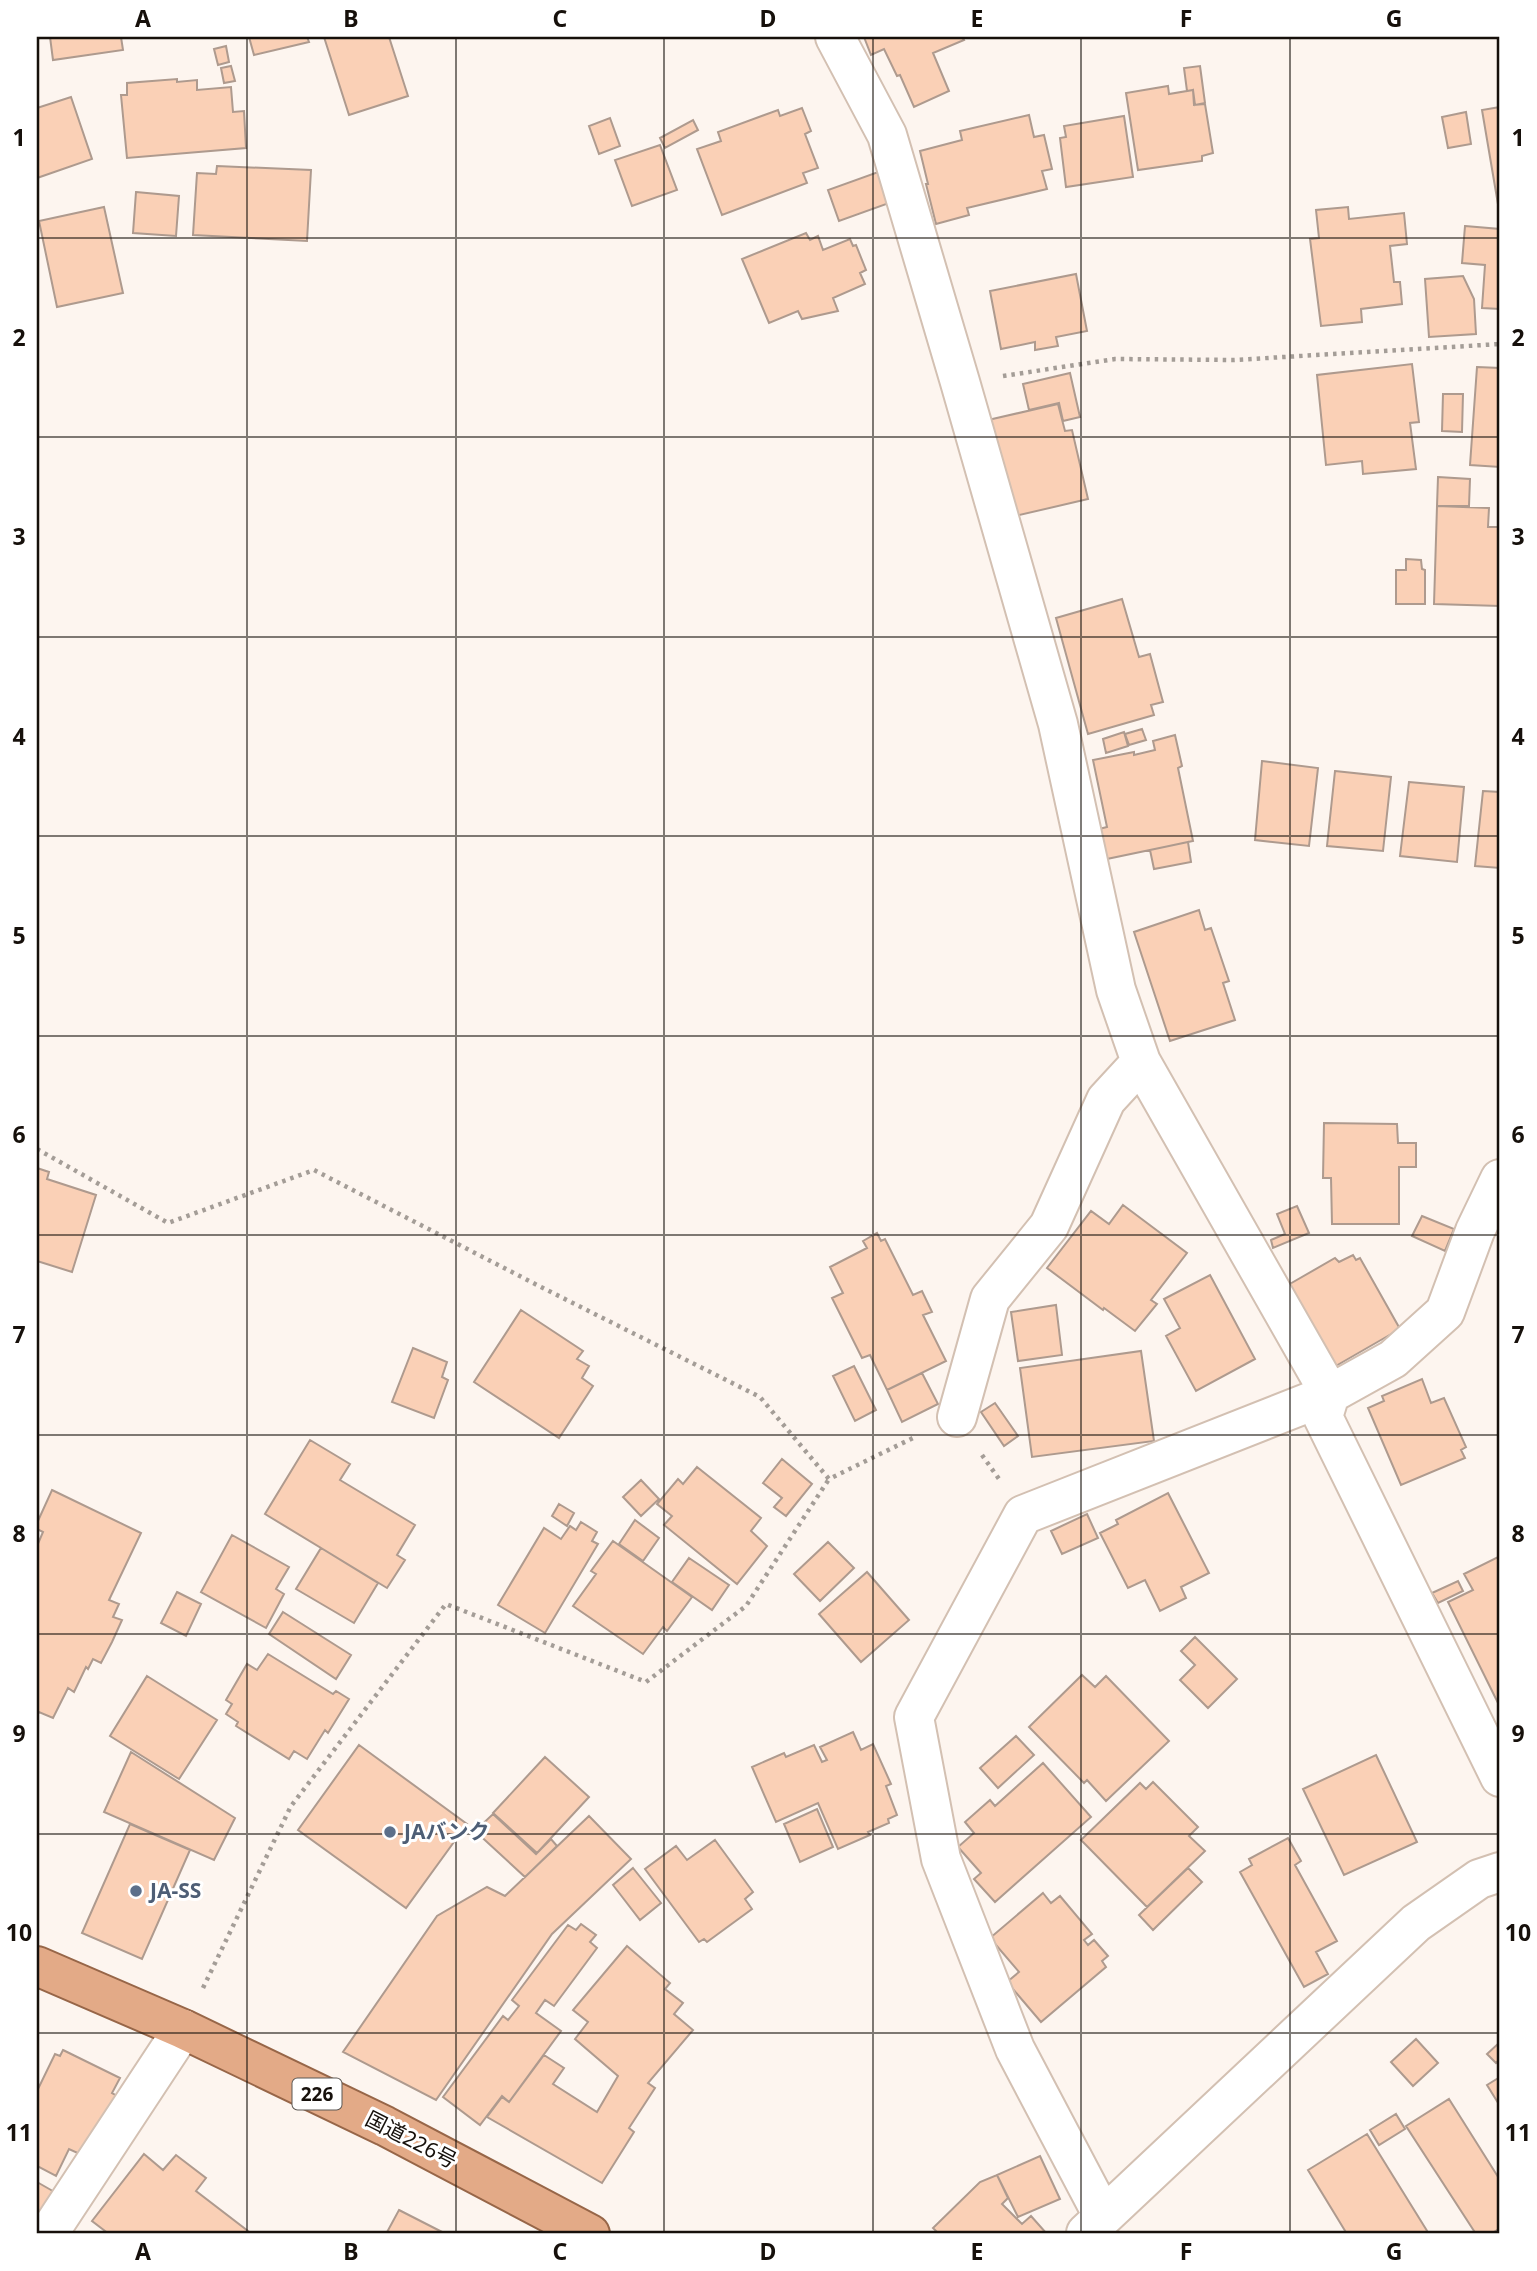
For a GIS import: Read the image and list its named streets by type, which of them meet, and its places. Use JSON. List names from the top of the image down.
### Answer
{
  "streets": {
    "highway": ["226", "国道226号"]
  },
  "places": ["JAバンク", "JA-SS"],
  "grid": {
    "columns": [
      "A",
      "B",
      "C",
      "D",
      "E",
      "F",
      "G"
    ],
    "rows": [
      "1",
      "2",
      "3",
      "4",
      "5",
      "6",
      "7",
      "8",
      "9",
      "10",
      "11"
    ]
  }
}
